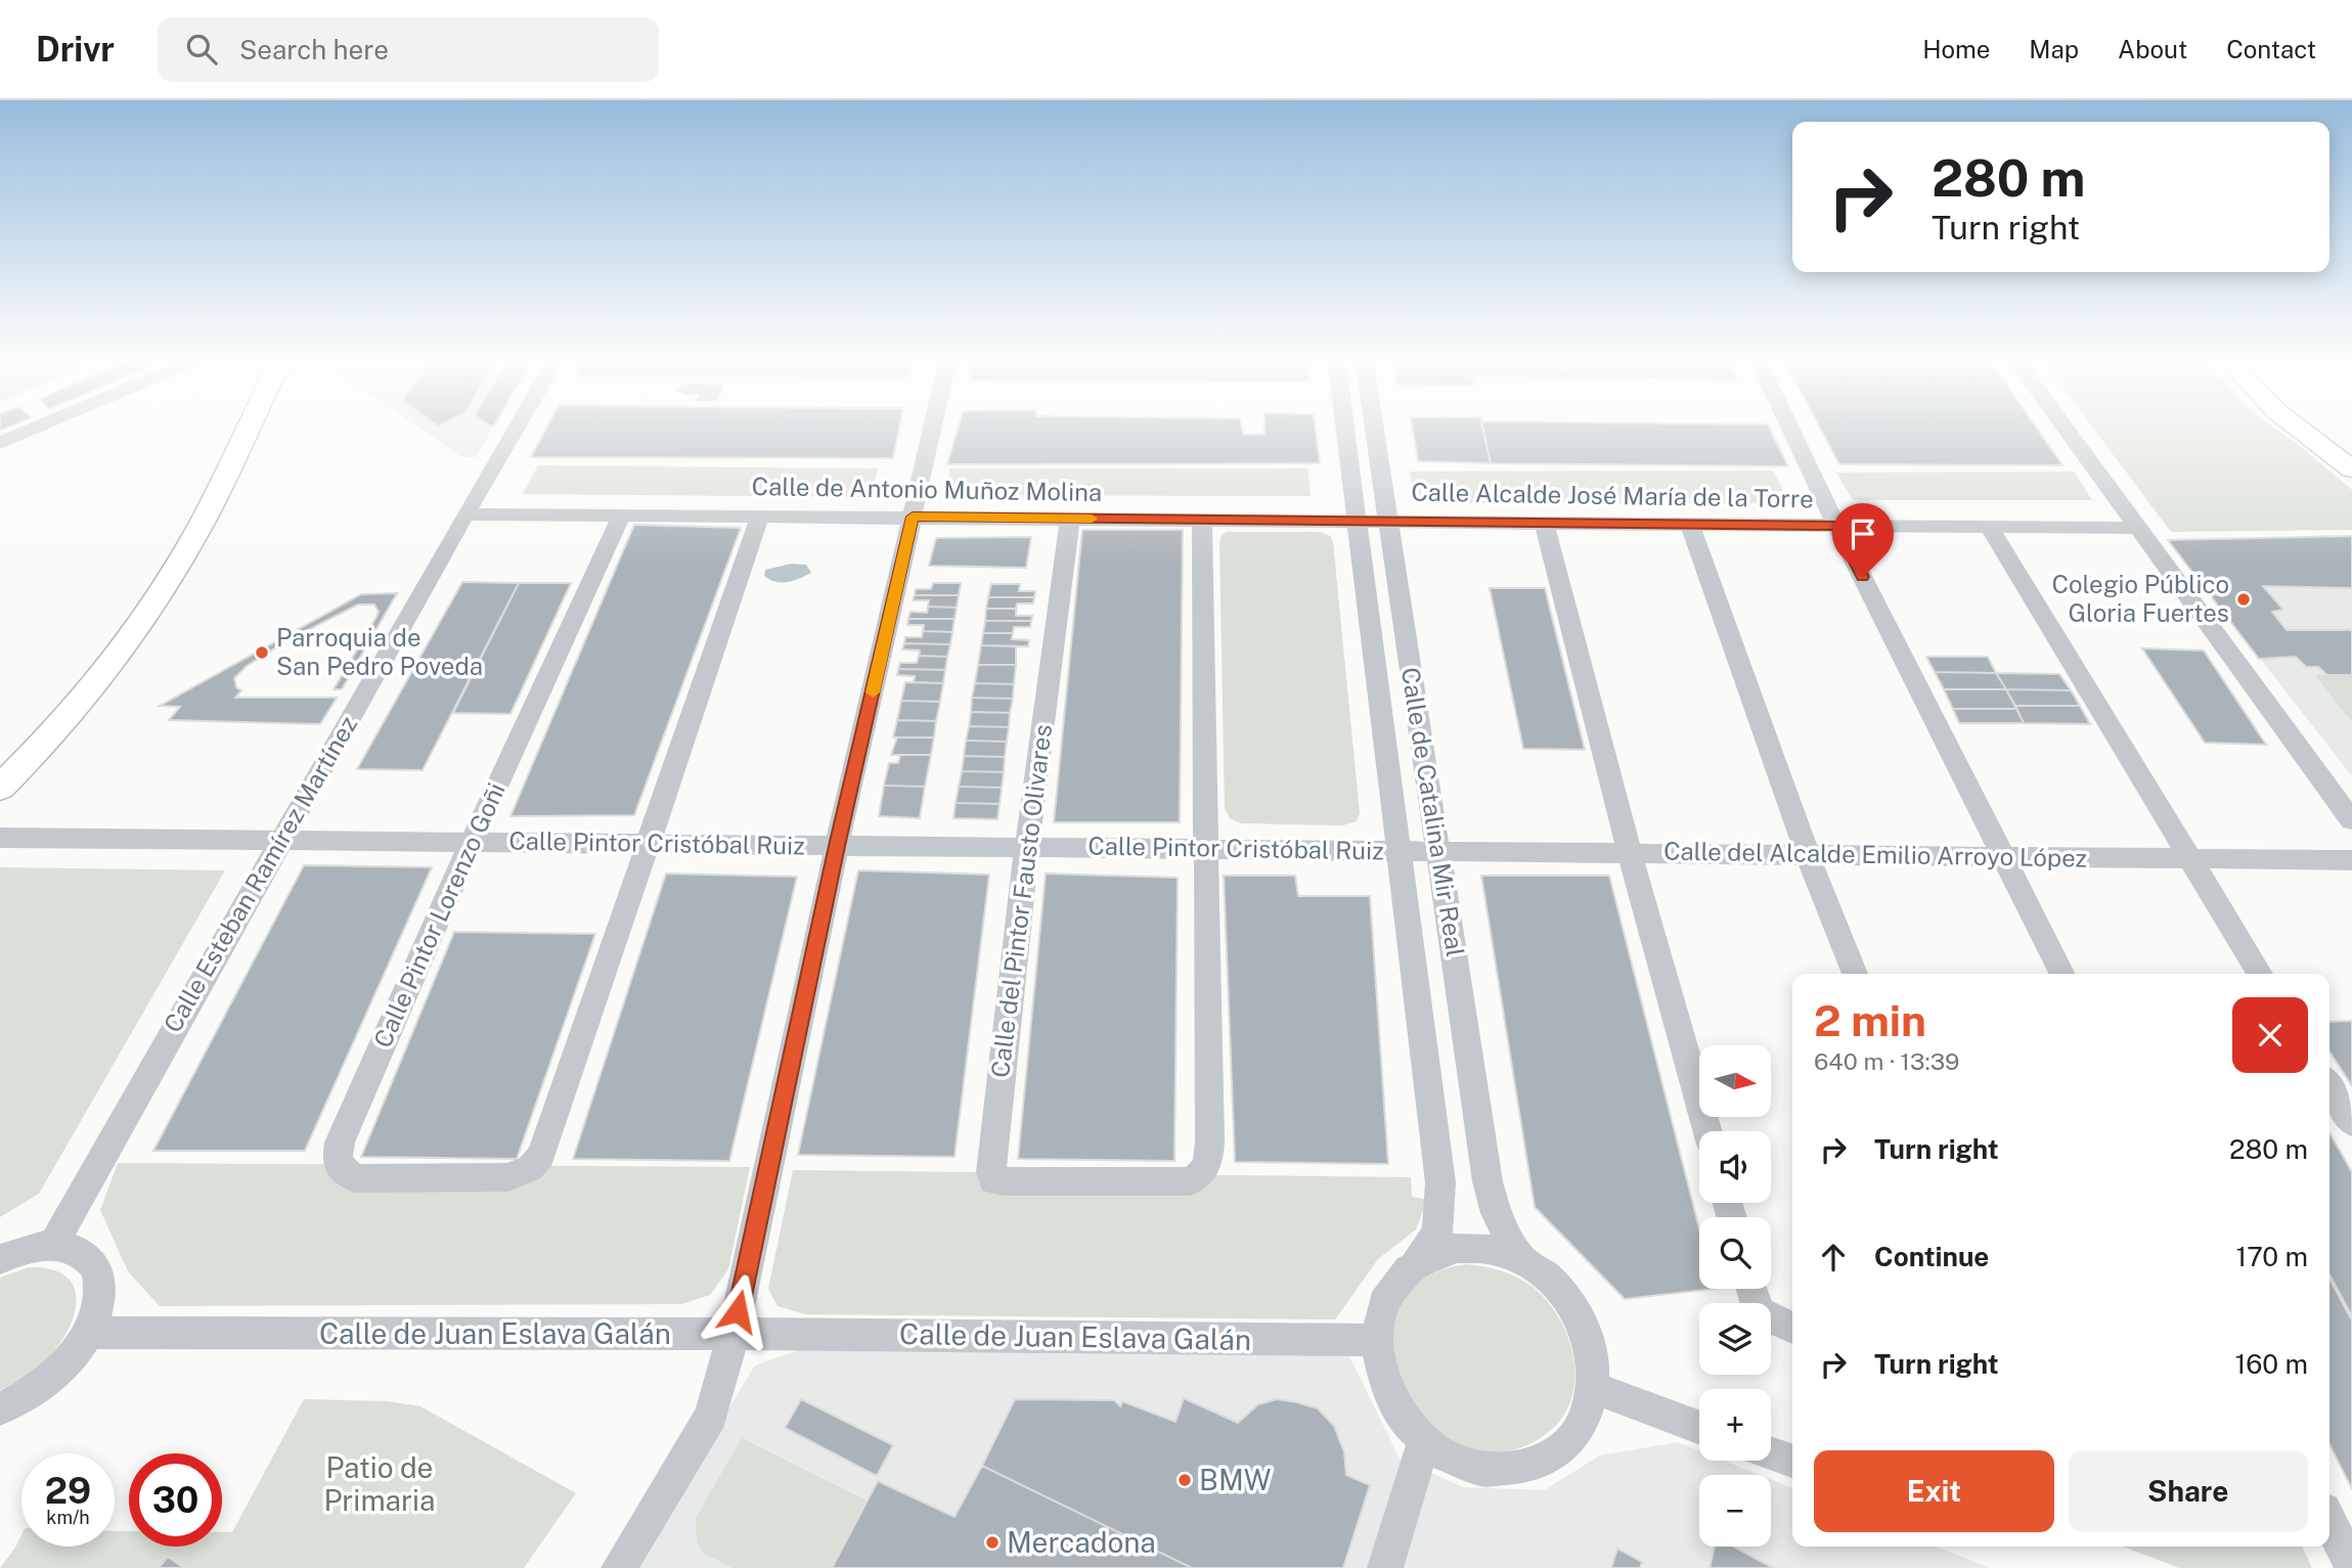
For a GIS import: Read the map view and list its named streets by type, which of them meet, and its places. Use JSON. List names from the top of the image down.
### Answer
{
  "streets": {
    "street": [
      "Calle de Antonio Muñoz Molina",
      "Calle Alcalde José María de la Torre",
      "Calle de Catalina Mir Real",
      "Calle Pintor Cristóbal Ruiz",
      "Calle del Alcalde Emilio Arroyo López",
      "Calle Esteban Ramírez Martínez",
      "Calle del Pintor Fausto Olivares",
      "Calle Pintor Lorenzo Goñi",
      "Calle de Juan Eslava Galán"
    ]
  },
  "crossings": [
    ["Calle de Antonio Muñoz Molina", "Calle Alcalde José María de la Torre"],
    ["Calle de Antonio Muñoz Molina", "Calle de Catalina Mir Real"],
    ["Calle de Antonio Muñoz Molina", "Calle Esteban Ramírez Martínez"],
    ["Calle de Antonio Muñoz Molina", "Calle del Pintor Fausto Olivares"],
    ["Calle de Antonio Muñoz Molina", "Calle Pintor Lorenzo Goñi"],
    ["Calle Alcalde José María de la Torre", "Calle de Catalina Mir Real"],
    ["Calle de Catalina Mir Real", "Calle Pintor Cristóbal Ruiz"],
    ["Calle de Catalina Mir Real", "Calle del Alcalde Emilio Arroyo López"],
    ["Calle de Catalina Mir Real", "Calle de Juan Eslava Galán"],
    ["Calle Pintor Cristóbal Ruiz", "Calle del Alcalde Emilio Arroyo López"],
    ["Calle Pintor Cristóbal Ruiz", "Calle Esteban Ramírez Martínez"],
    ["Calle Pintor Cristóbal Ruiz", "Calle del Pintor Fausto Olivares"],
    ["Calle Pintor Cristóbal Ruiz", "Calle Pintor Lorenzo Goñi"]
  ],
  "parks": ["Patio de Primaria"],
  "places": [
    "Colegio Público Gloria Fuertes",
    "Parroquia de San Pedro Poveda",
    "BMW",
    "Mercadona"
  ],
  "north": "right",
  "page": {
    "header": "Drivr",
    "search": "Search here",
    "nav": [
      "Home",
      "Map",
      "About",
      "Contact"
    ],
    "turn": ["280 m", "Turn right"],
    "heading": ["2 min", "640 m · 13:39"],
    "map_buttons": ["+", "−"],
    "list": [
      {
        "name": "Turn right",
        "value": "280 m"
      },
      {
        "name": "Continue",
        "value": "170 m"
      },
      {
        "name": "Turn right",
        "value": "160 m"
      }
    ],
    "buttons": ["Exit", "Share"],
    "speed": "29 km/h",
    "limit": "30"
  }
}
